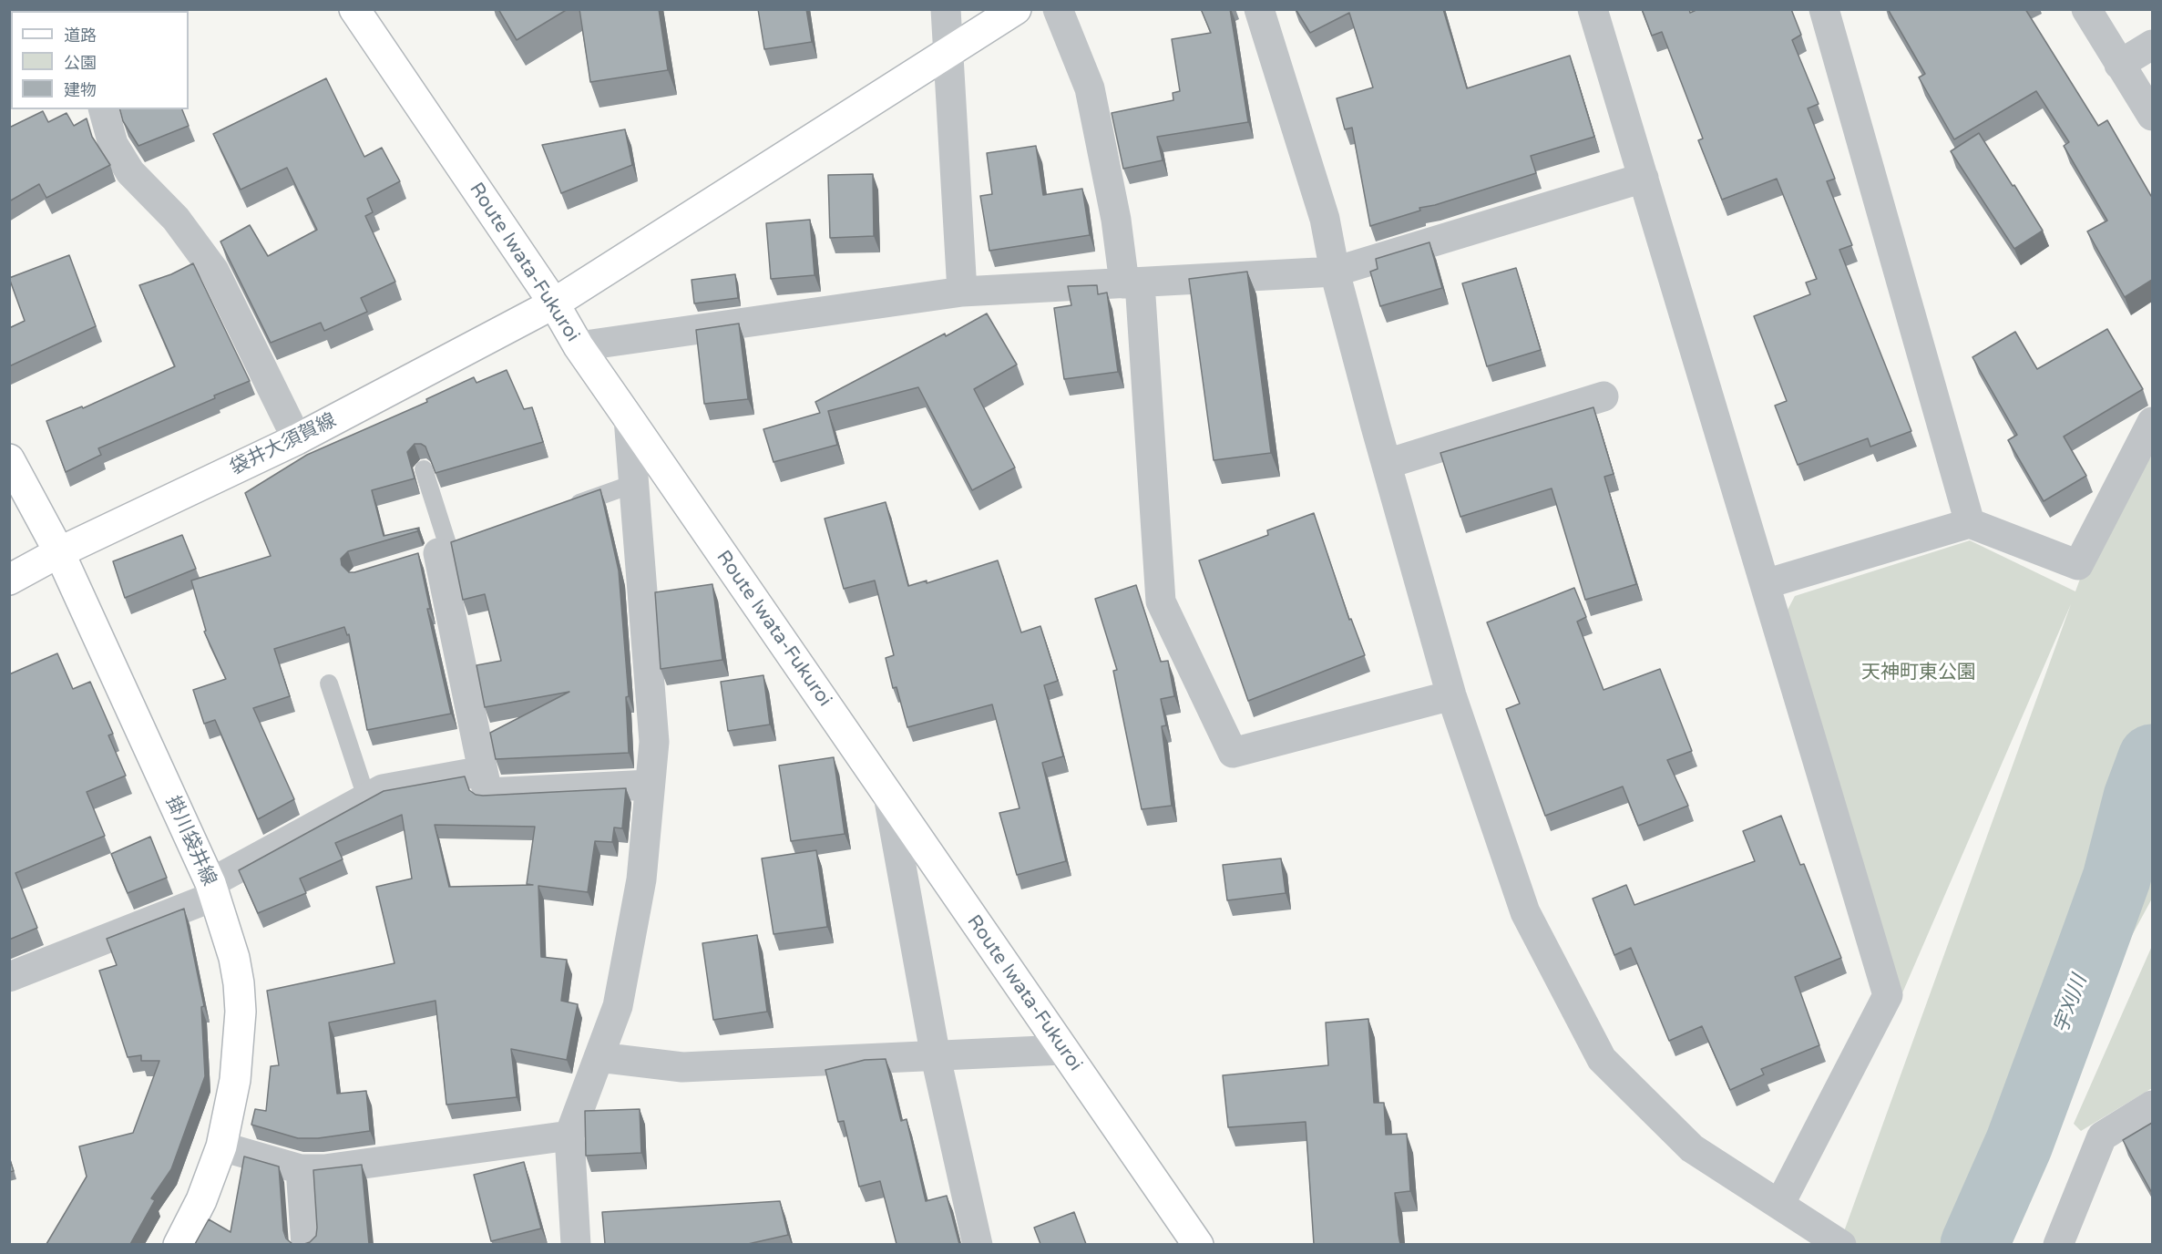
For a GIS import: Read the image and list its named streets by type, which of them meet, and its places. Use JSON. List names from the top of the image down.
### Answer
{
  "streets": {
    "main road": ["Route Iwata-Fukuroi", "袋井大須賀線", "掛川袋井線"]
  },
  "crossings": [
    ["Route Iwata-Fukuroi", "袋井大須賀線"],
    ["袋井大須賀線", "掛川袋井線"]
  ],
  "water": ["宇刈川"],
  "parks": ["天神町東公園"],
  "legend": ["道路", "公園", "建物"]
}
